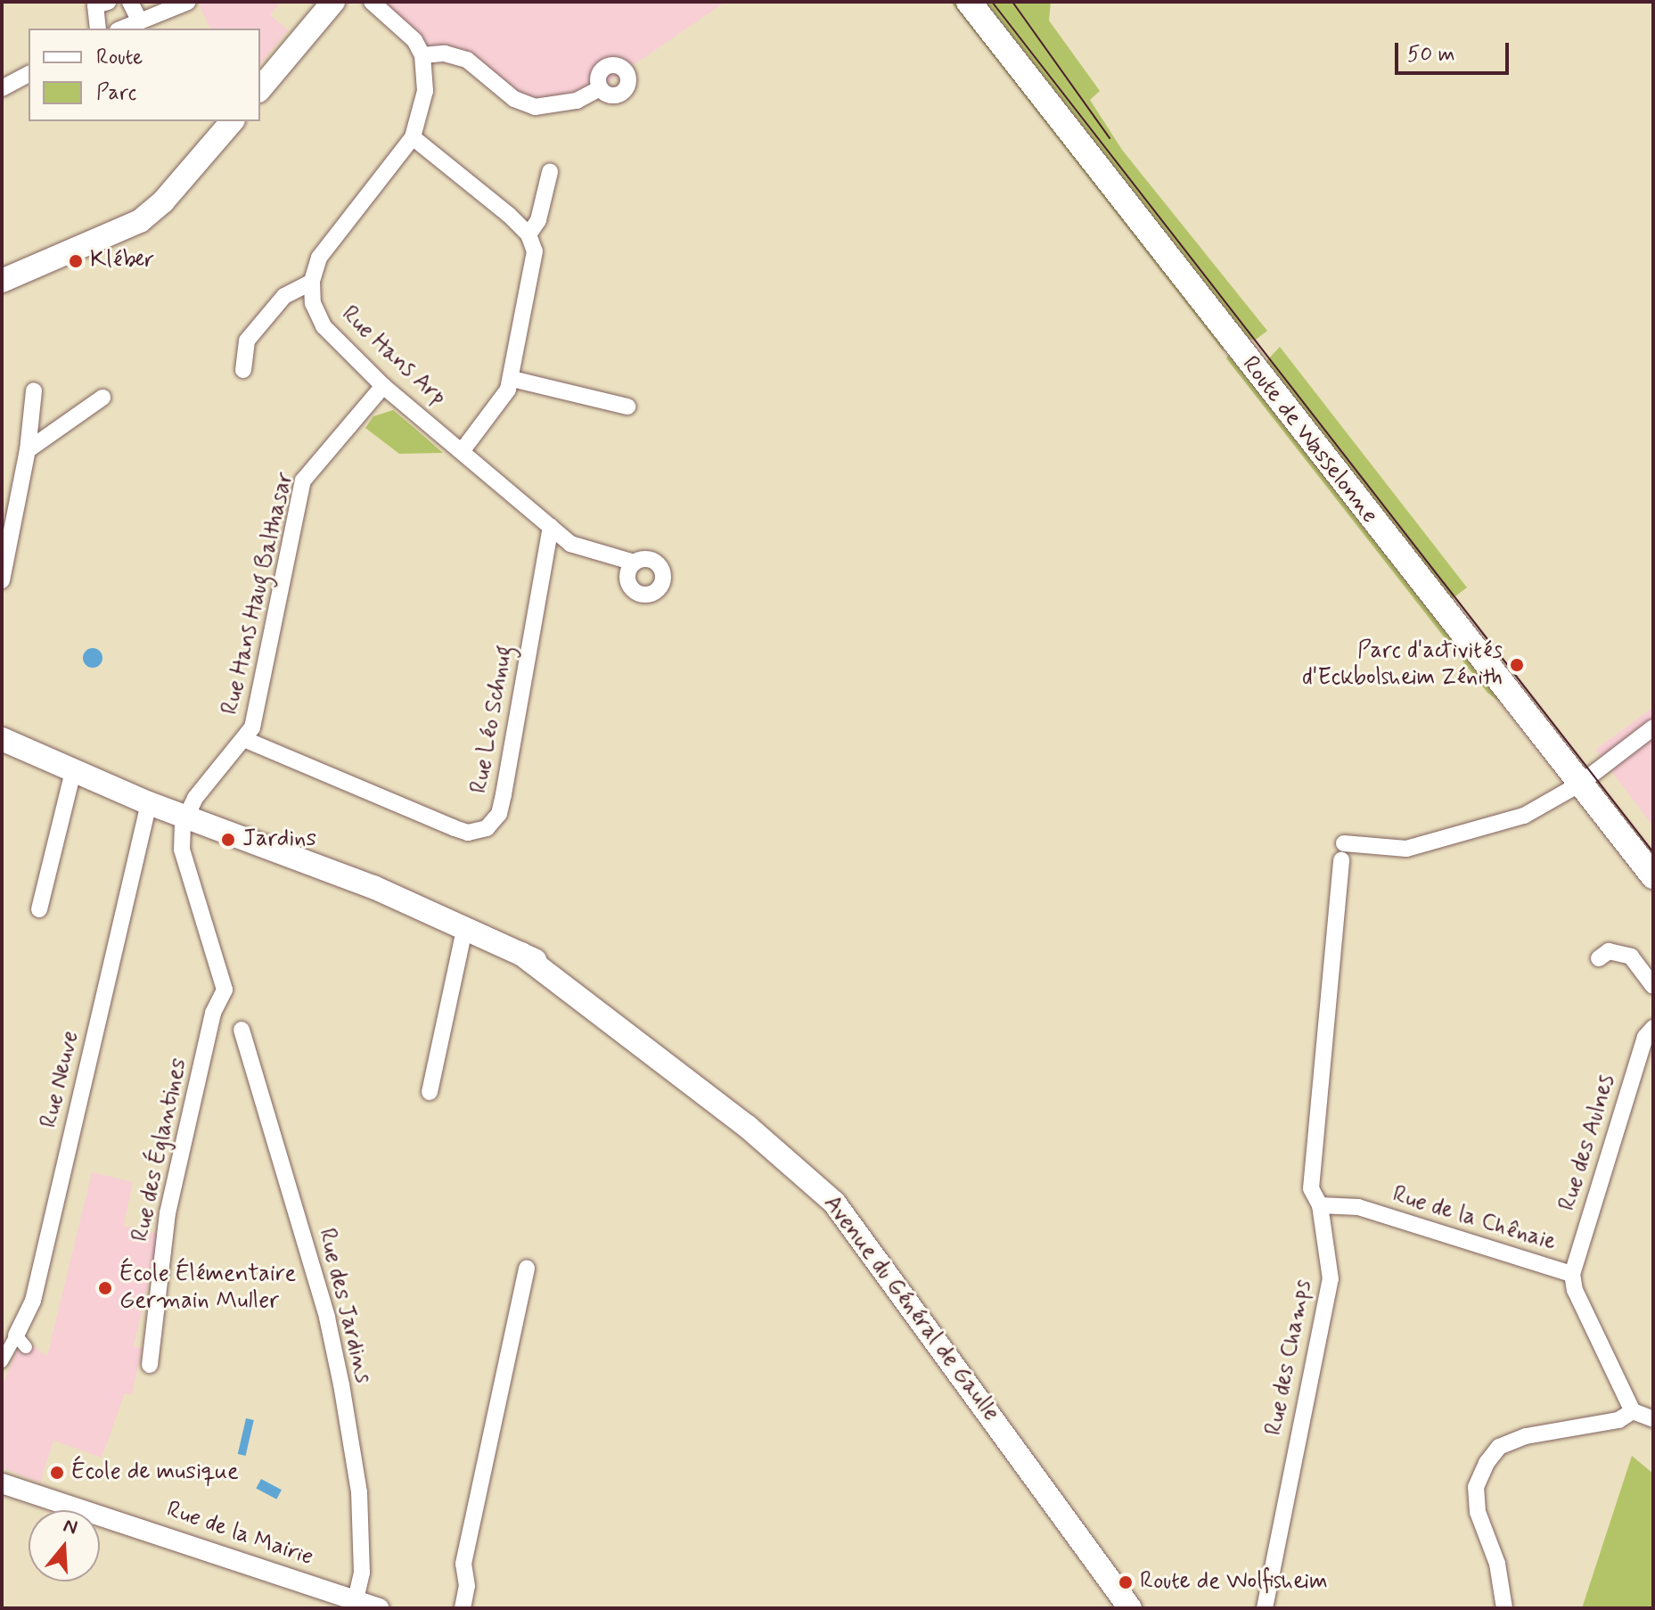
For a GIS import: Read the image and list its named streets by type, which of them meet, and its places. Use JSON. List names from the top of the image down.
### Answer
{
  "streets": {
    "main road": ["Route de Wasselonne", "Avenue du Général de Gaulle"],
    "street": [
      "Rue Hans Arp",
      "Rue Hans Haug Balthasar",
      "Rue Léo Schnug",
      "Rue Neuve",
      "Rue des Aulnes",
      "Rue des Églantines",
      "Rue de la Chênaie",
      "Rue des Jardins",
      "Rue des Champs",
      "Rue de la Mairie"
    ]
  },
  "crossings": [
    ["Rue Hans Arp", "Rue Hans Haug Balthasar"],
    ["Rue Hans Arp", "Rue Léo Schnug"],
    ["Rue Hans Haug Balthasar", "Rue Léo Schnug"],
    ["Rue Hans Haug Balthasar", "Rue des Églantines"],
    ["Rue Hans Haug Balthasar", "Avenue du Général de Gaulle"],
    ["Rue Neuve", "Avenue du Général de Gaulle"],
    ["Rue des Aulnes", "Rue de la Chênaie"],
    ["Rue des Églantines", "Avenue du Général de Gaulle"],
    ["Rue de la Chênaie", "Rue des Champs"],
    ["Rue des Jardins", "Rue de la Mairie"]
  ],
  "places": [
    "Kléber",
    "Parc d'activités d'Eckbolsheim Zénith",
    "Jardins",
    "École Élémentaire Germain Muller",
    "École de musique",
    "Route de Wolfisheim"
  ],
  "legend": ["Route", "Parc"],
  "scale_bar": "50 m",
  "north": "top"
}
